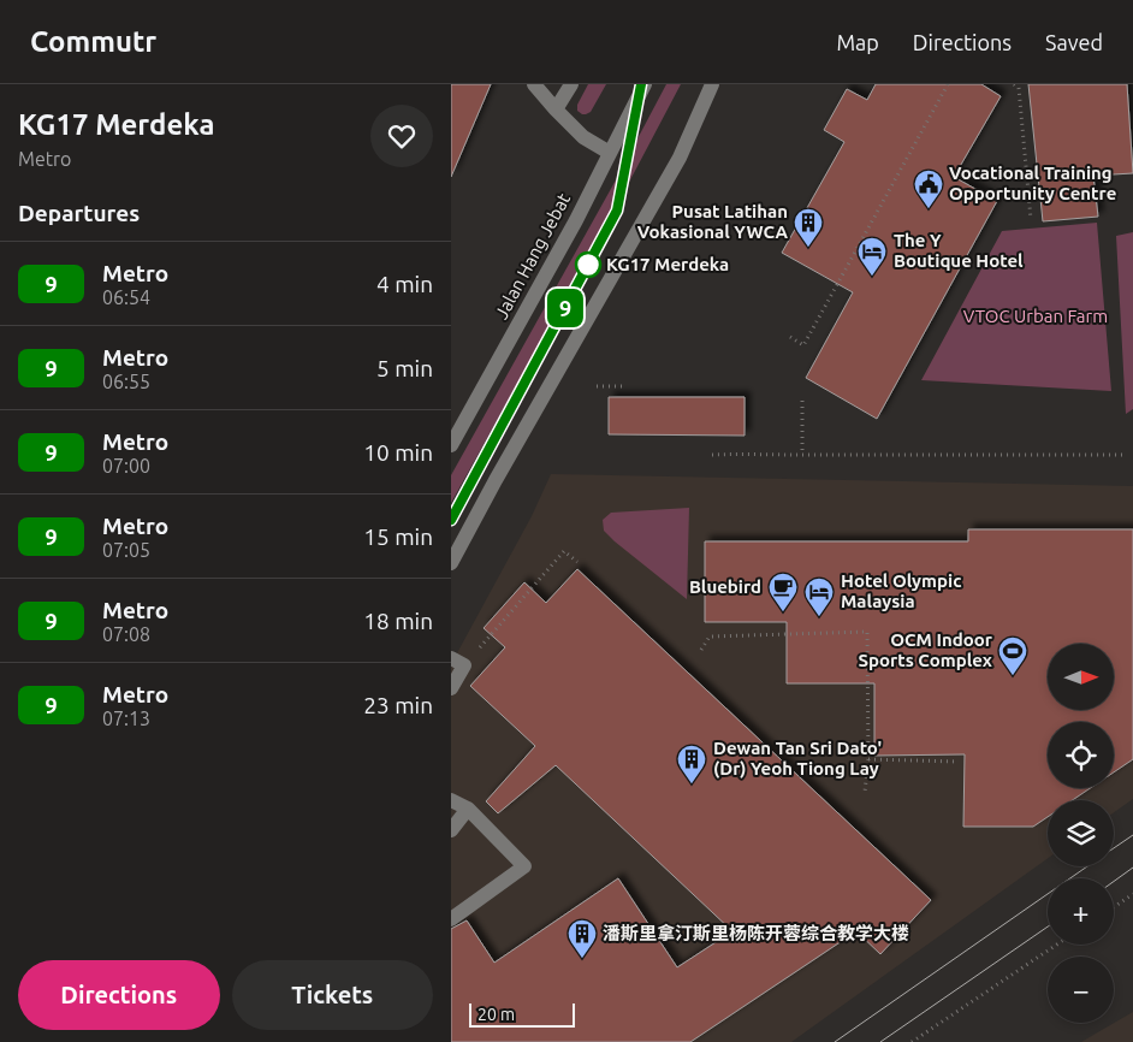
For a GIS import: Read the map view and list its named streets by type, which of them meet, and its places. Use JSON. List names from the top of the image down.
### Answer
{
  "streets": {
    "street": ["Jalan Hang Jebat"]
  },
  "parks": ["VTOC Urban Farm"],
  "places": {
    "public building": ["Vocational Training Opportunity Centre"],
    "building": ["Pusat Latihan Vokasional YWCA", "Dewan Tan Sri Dato' (Dr) Yeoh Tiong Lay", "潘斯里拿汀斯里杨陈开蓉综合教学大楼"],
    "other": ["KG17 Merdeka"],
    "hotel": ["The Y Boutique Hotel", "Hotel Olympic Malaysia"],
    "cafe": ["Bluebird"],
    "sports": ["OCM Indoor Sports Complex"]
  },
  "lines": ["metro line 9"],
  "scale_bar": "20 m",
  "north": "right",
  "page": {
    "header": "Commutr",
    "nav": ["Map", "Directions", "Saved"],
    "heading": [
      ["KG17 Merdeka", "Metro"],
      "Departures"
    ],
    "on_map": "9",
    "list": [
      {
        "mark": "9",
        "name": "Metro",
        "note": "06:54",
        "value": "4 min"
      },
      {
        "mark": "9",
        "name": "Metro",
        "note": "06:55",
        "value": "5 min"
      },
      {
        "mark": "9",
        "name": "Metro",
        "note": "07:00",
        "value": "10 min"
      },
      {
        "mark": "9",
        "name": "Metro",
        "note": "07:05",
        "value": "15 min"
      },
      {
        "mark": "9",
        "name": "Metro",
        "note": "07:08",
        "value": "18 min"
      },
      {
        "mark": "9",
        "name": "Metro",
        "note": "07:13",
        "value": "23 min"
      }
    ],
    "map_buttons": ["+", "−"],
    "buttons": ["Directions", "Tickets"],
    "scale": "20 m"
  }
}
